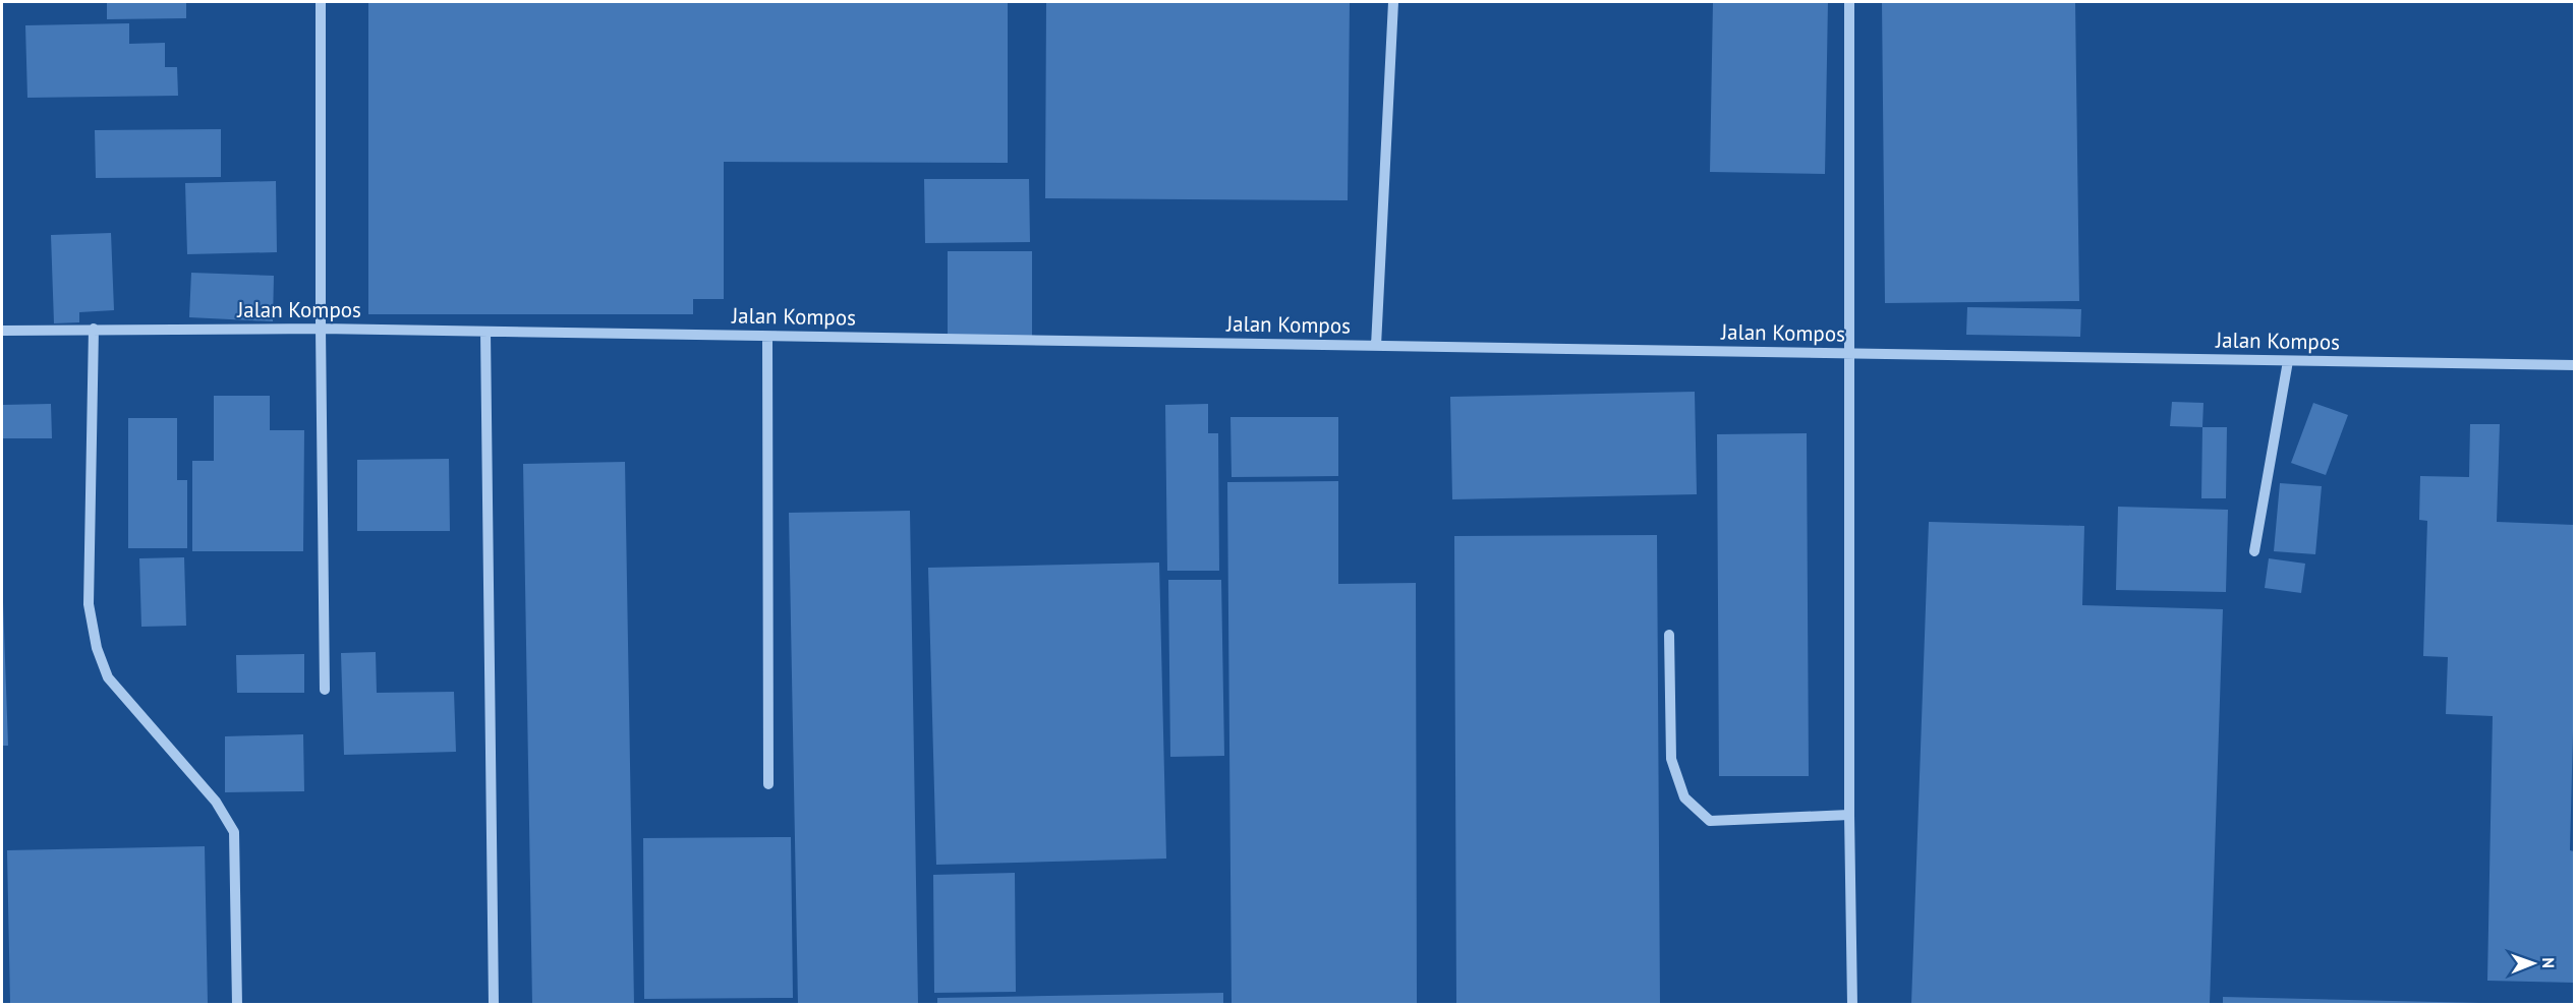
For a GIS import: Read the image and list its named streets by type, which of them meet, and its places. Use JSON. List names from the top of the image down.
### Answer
{
  "streets": {
    "street": ["Jalan Kompos"]
  },
  "north": "right"
}
